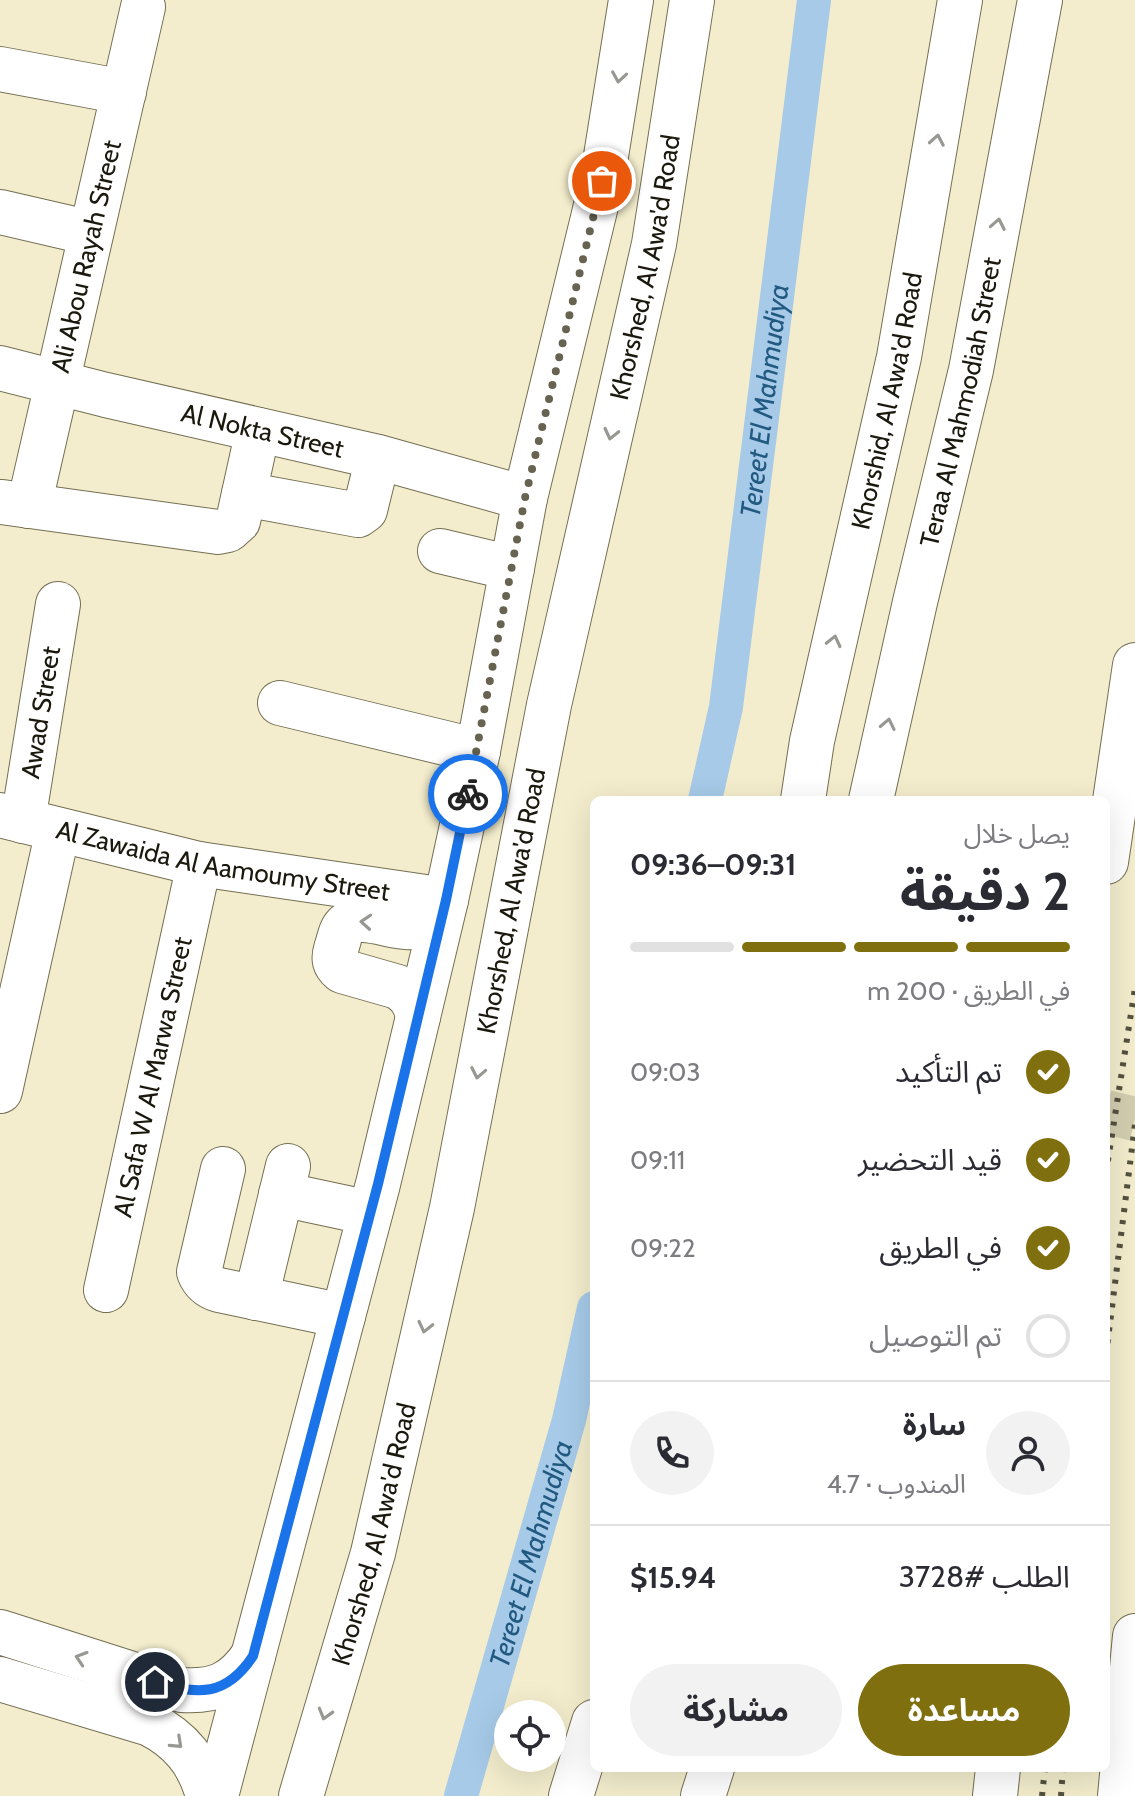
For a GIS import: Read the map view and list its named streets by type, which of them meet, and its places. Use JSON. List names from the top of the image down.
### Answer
{
  "streets": {
    "street": [
      "Ali Abou Rayah Street",
      "Khorshed, Al Awa'd Road",
      "Khorshid, Al Awa'd Road",
      "Teraa Al Mahmodiah Street",
      "Al Nokta Street",
      "Awad Street",
      "Al Zawaida Al Aamoumy Street",
      "Al Safa W Al Marwa Street"
    ]
  },
  "crossings": [
    ["Ali Abou Rayah Street", "Al Nokta Street"],
    ["Awad Street", "Al Zawaida Al Aamoumy Street"],
    ["Al Zawaida Al Aamoumy Street", "Al Safa W Al Marwa Street"]
  ],
  "one_way": ["Teraa Al Mahmodiah Street"],
  "water": ["Tereet El Mahmudiya"],
  "page": {
    "heading": ["2 دقيقة", "يصل خلال", "09:31–09:36"],
    "panel": [
      "سارة",
      "المندوب · 4.7",
      "الطلب #3728",
      "$15.94"
    ],
    "bar": "في الطريق · 200 m",
    "list": [
      ["تم التأكيد", "09:03"],
      ["قيد التحضير", "09:11"],
      ["في الطريق", "09:22"],
      "تم التوصيل"
    ],
    "buttons": ["مساعدة", "مشاركة"]
  }
}
